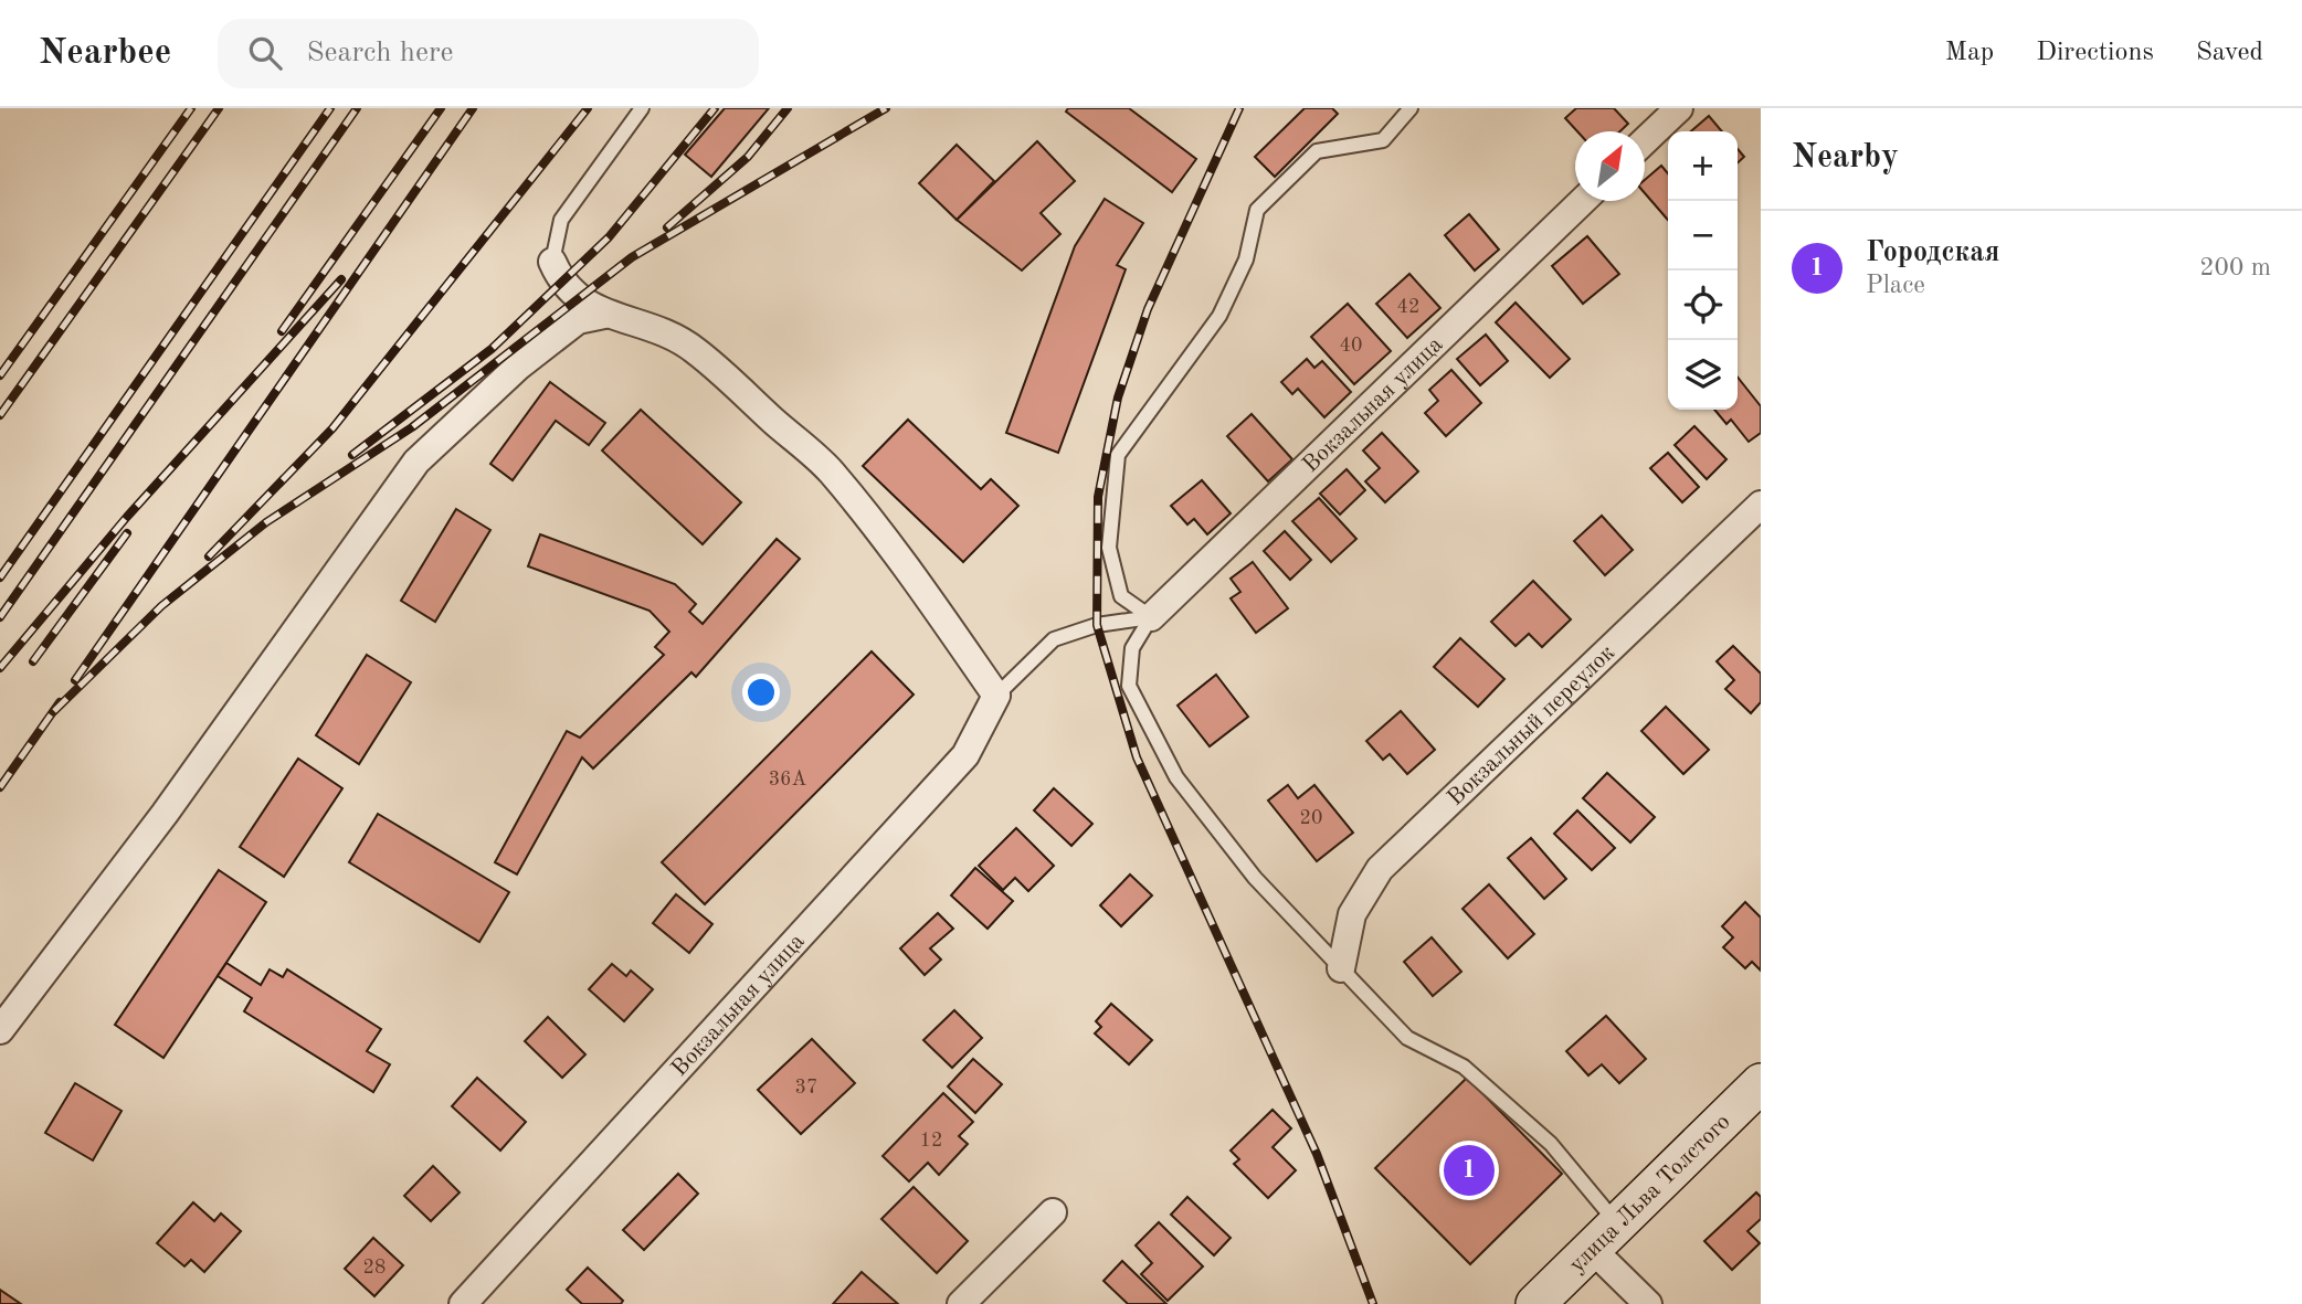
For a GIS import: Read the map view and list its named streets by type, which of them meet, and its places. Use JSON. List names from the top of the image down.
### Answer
{
  "streets": {
    "street": ["Вокзальная улица", "Вокзальный переулок", "улица Льва Толстого"]
  },
  "house_numbers": [
    "42",
    "40",
    "36А",
    "20",
    "37",
    "12",
    "28"
  ],
  "north": "top right",
  "page": {
    "header": "Nearbee",
    "search": "Search here",
    "nav": ["Map", "Directions", "Saved"],
    "heading": "Nearby",
    "map_buttons": ["+", "−"],
    "list": [
      {
        "mark": "1",
        "name": "Городская",
        "note": "Place",
        "value": "200 m"
      }
    ],
    "pins": "1"
  }
}
